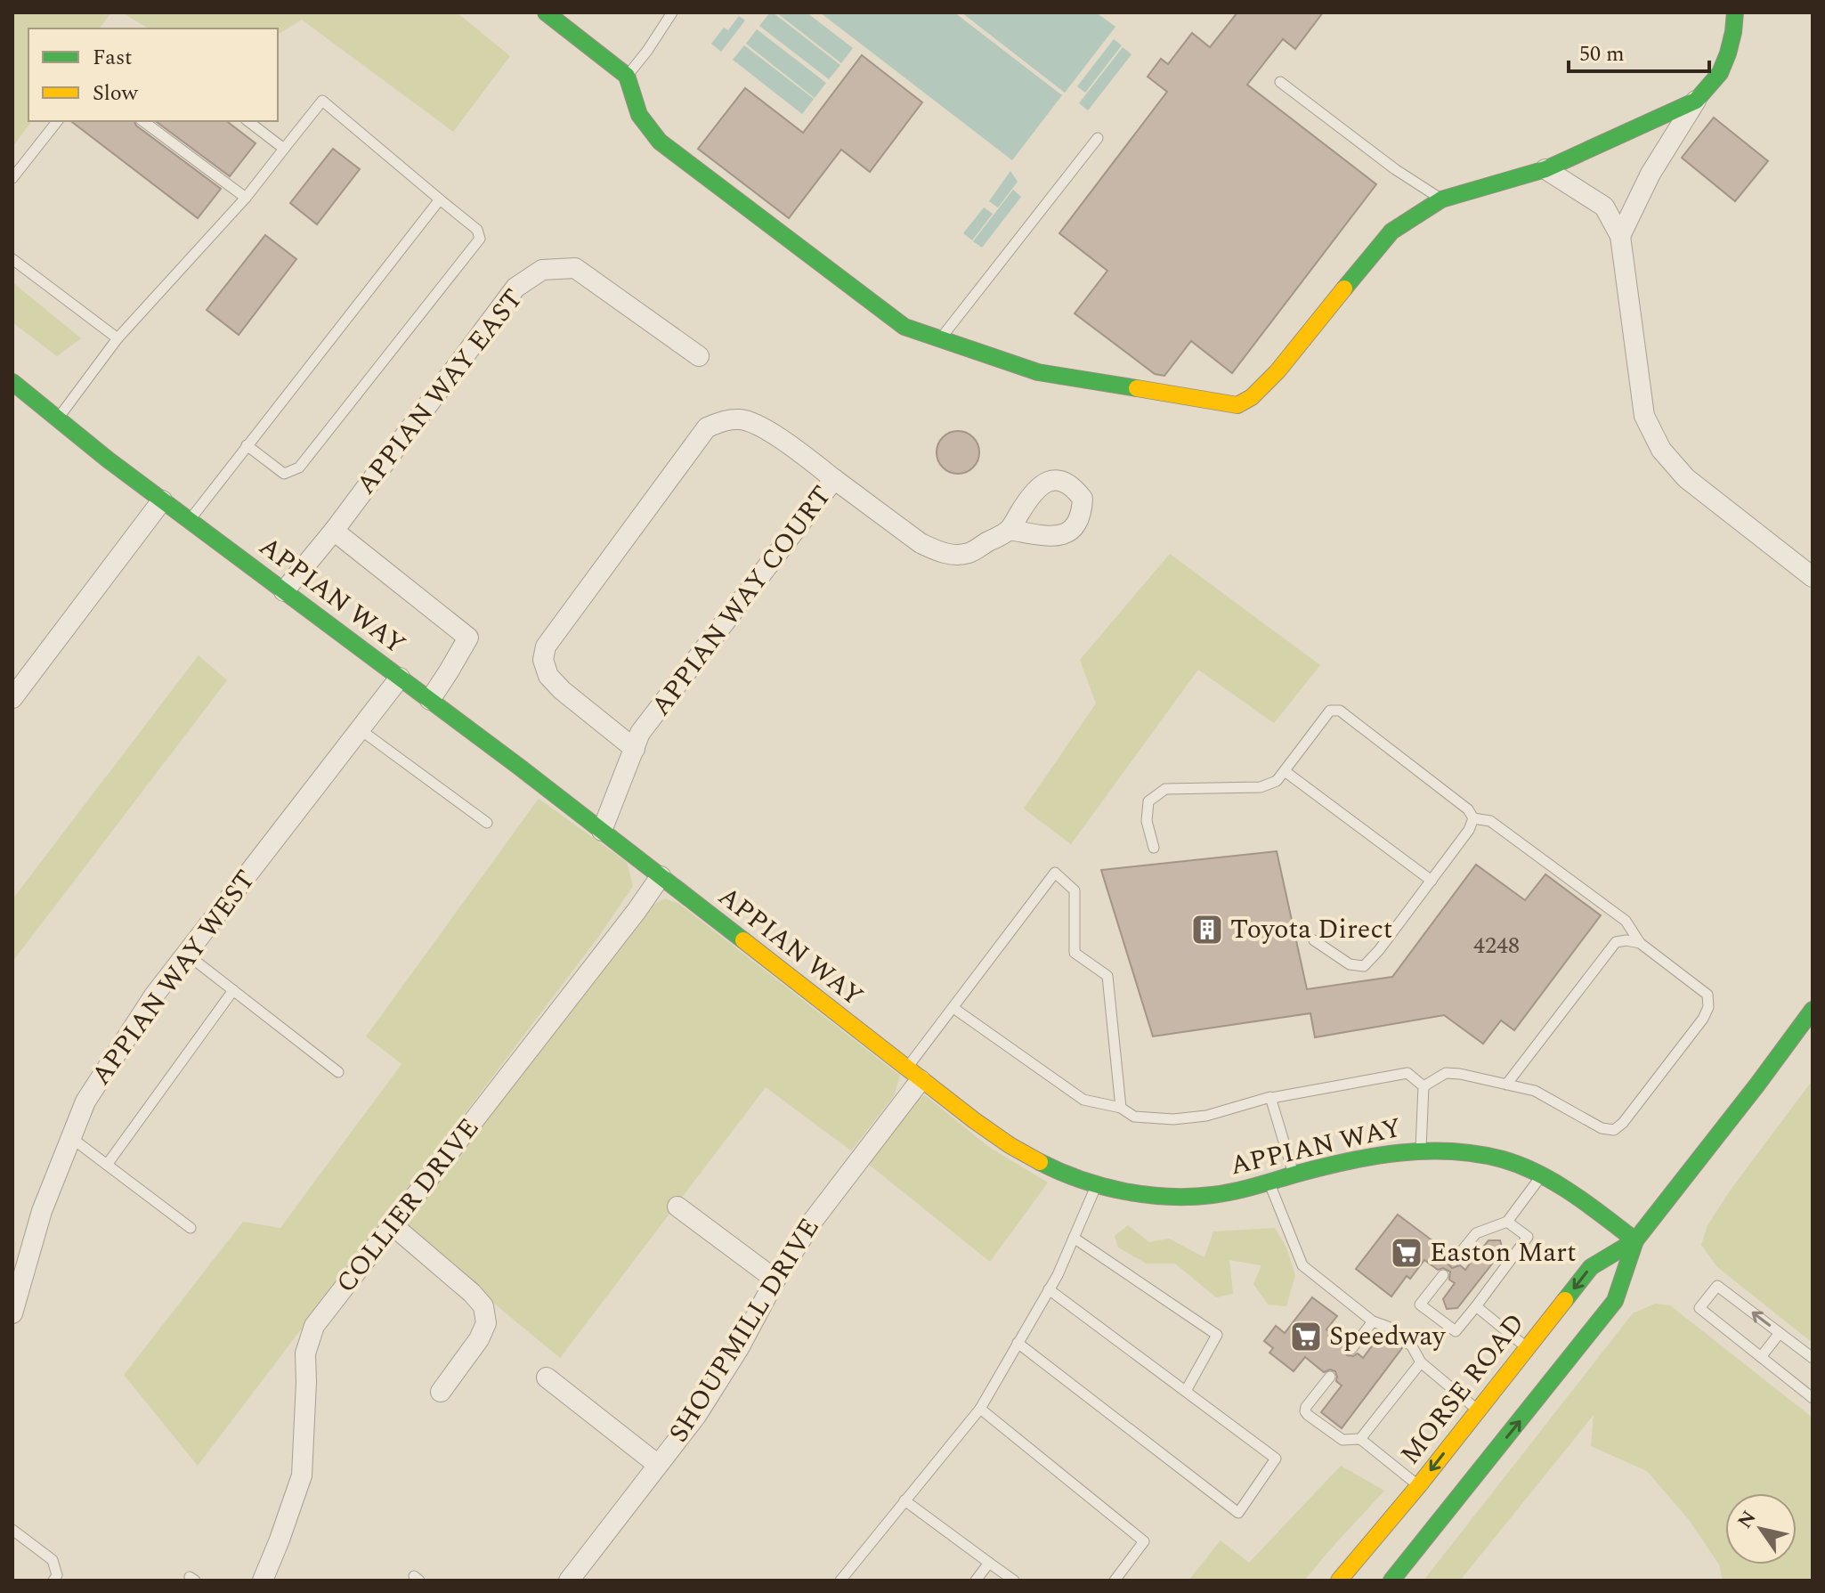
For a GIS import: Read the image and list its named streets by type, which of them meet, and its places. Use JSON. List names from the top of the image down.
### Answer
{
  "streets": {
    "street": [
      "APPIAN WAY EAST",
      "APPIAN WAY",
      "APPIAN WAY COURT",
      "APPIAN WAY WEST",
      "COLLIER DRIVE",
      "SHOUPMILL DRIVE",
      "MORSE ROAD"
    ]
  },
  "crossings": [
    ["APPIAN WAY EAST", "APPIAN WAY"],
    ["APPIAN WAY", "APPIAN WAY COURT"],
    ["APPIAN WAY", "APPIAN WAY WEST"],
    ["APPIAN WAY", "COLLIER DRIVE"],
    ["APPIAN WAY", "SHOUPMILL DRIVE"],
    ["APPIAN WAY", "MORSE ROAD"]
  ],
  "places": {
    "building": ["Toyota Direct"],
    "supermarket": ["Easton Mart", "Speedway"]
  },
  "house_numbers": ["4248"],
  "legend": ["Fast", "Slow"],
  "scale_bar": "50 m",
  "north": "top left"
}
